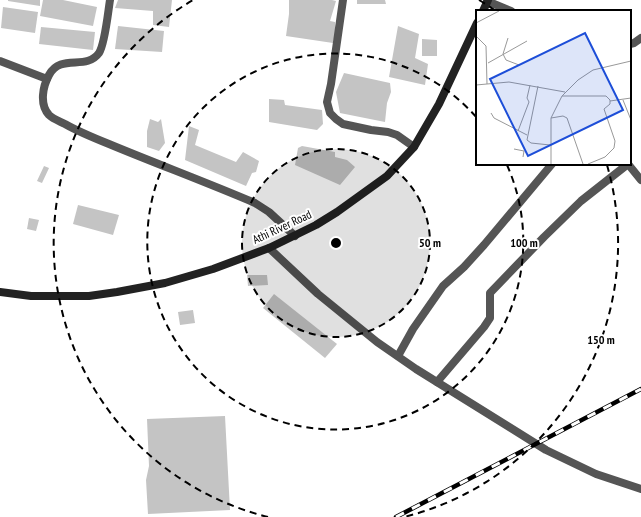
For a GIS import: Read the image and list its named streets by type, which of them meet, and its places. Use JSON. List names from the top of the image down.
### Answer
{
  "streets": {
    "main road": ["Athi River Road"]
  },
  "rings": ["50 m", "100 m", "150 m"]
}
